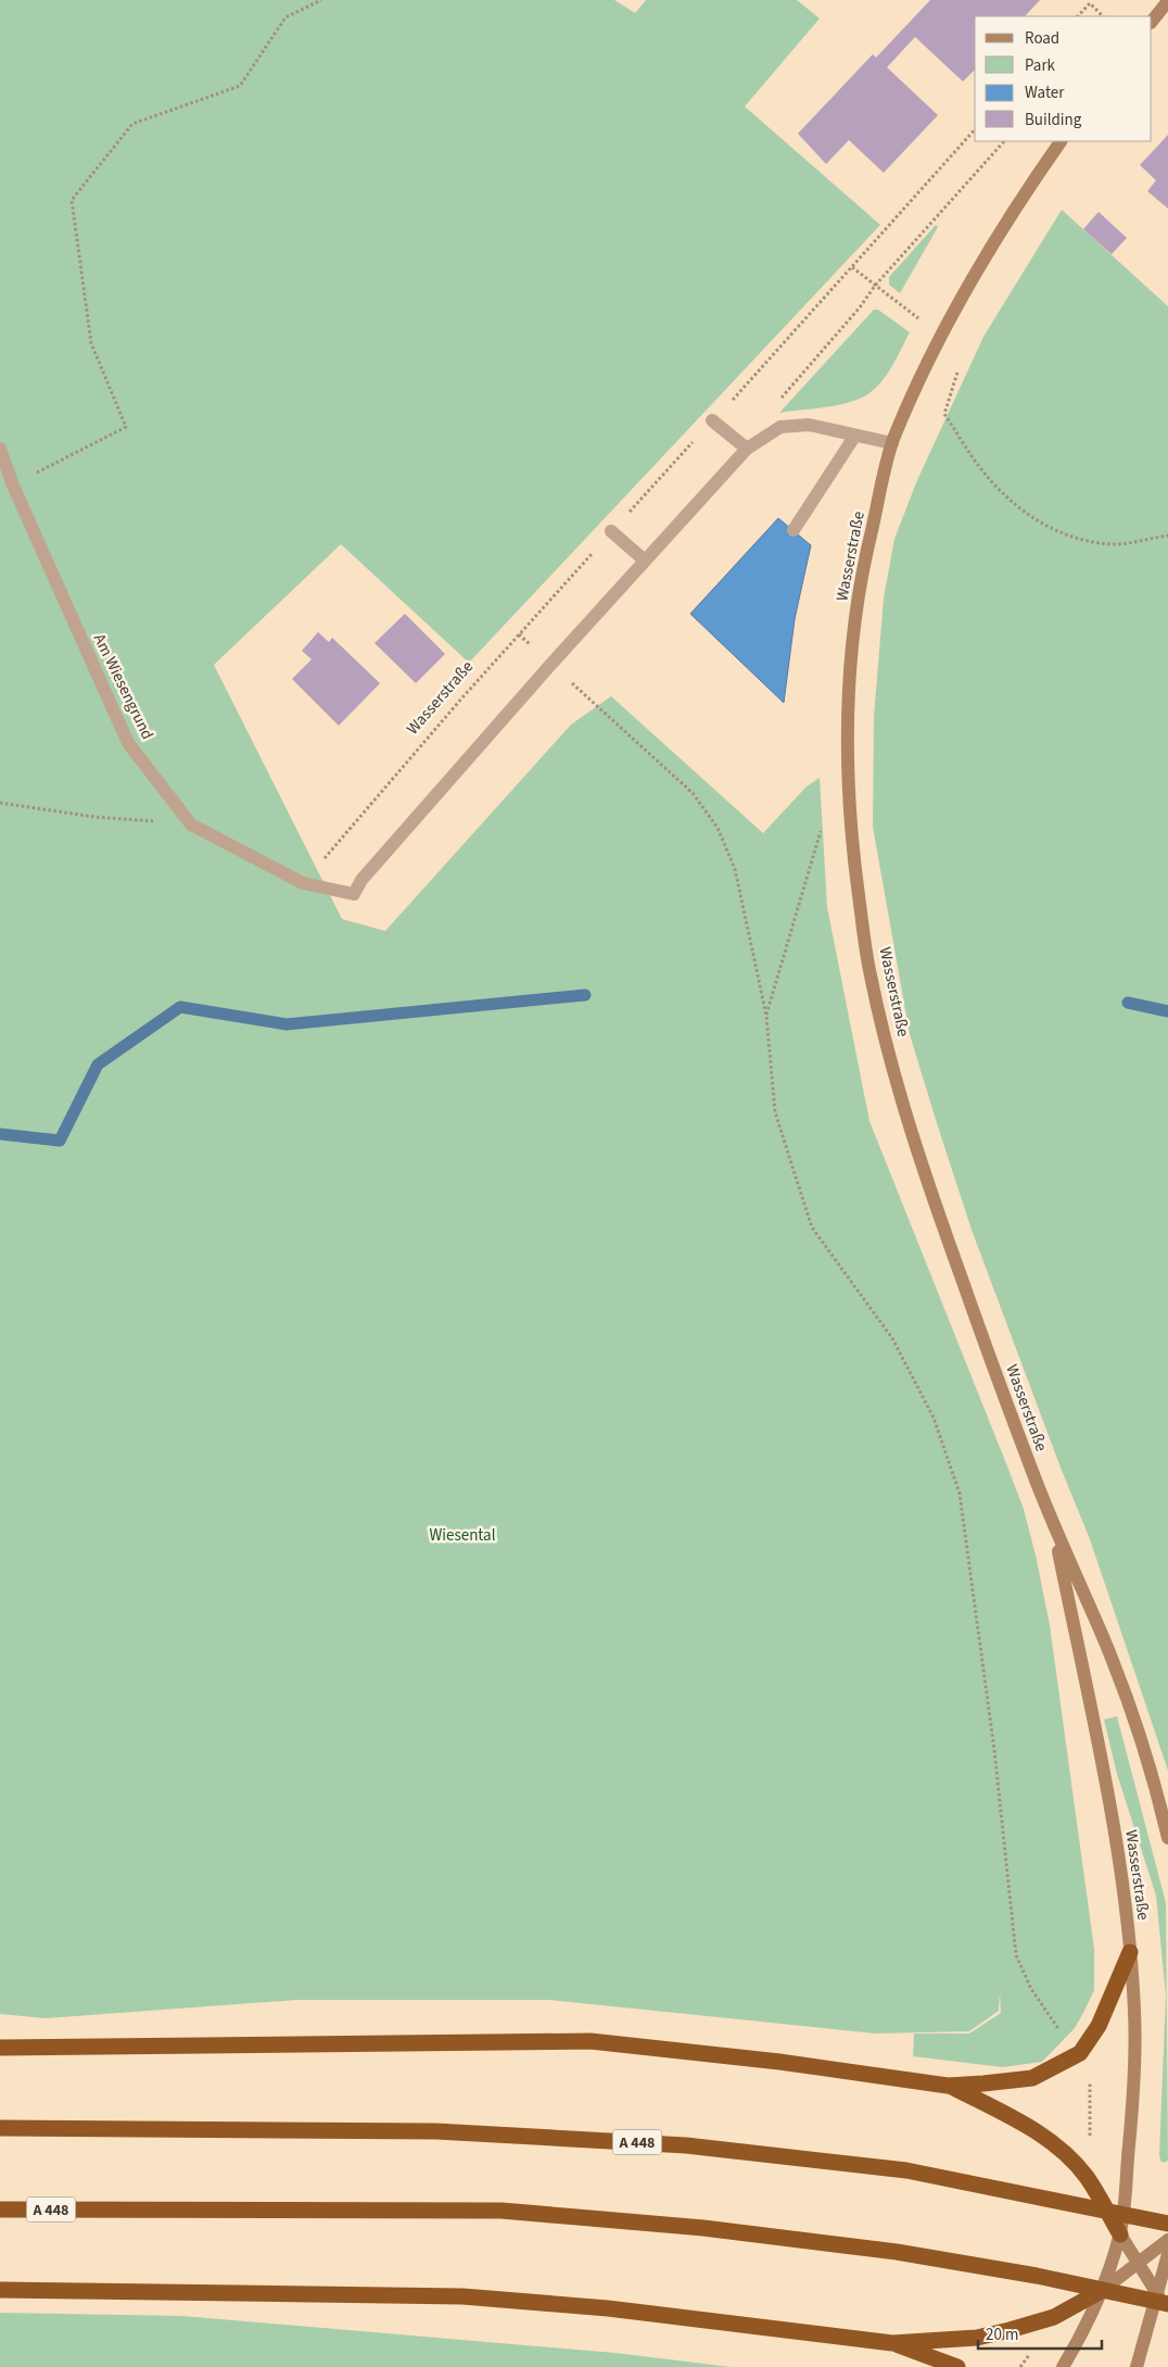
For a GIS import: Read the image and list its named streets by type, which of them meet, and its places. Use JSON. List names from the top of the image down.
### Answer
{
  "streets": {
    "highway": ["A 448"],
    "main road": ["Wasserstraße"],
    "street": ["Am Wiesengrund"]
  },
  "crossings": [
    ["Wasserstraße", "Am Wiesengrund"]
  ],
  "parks": ["Wiesental"],
  "legend": [
    "Road",
    "Park",
    "Water",
    "Building"
  ],
  "scale_bar": "20 m"
}
